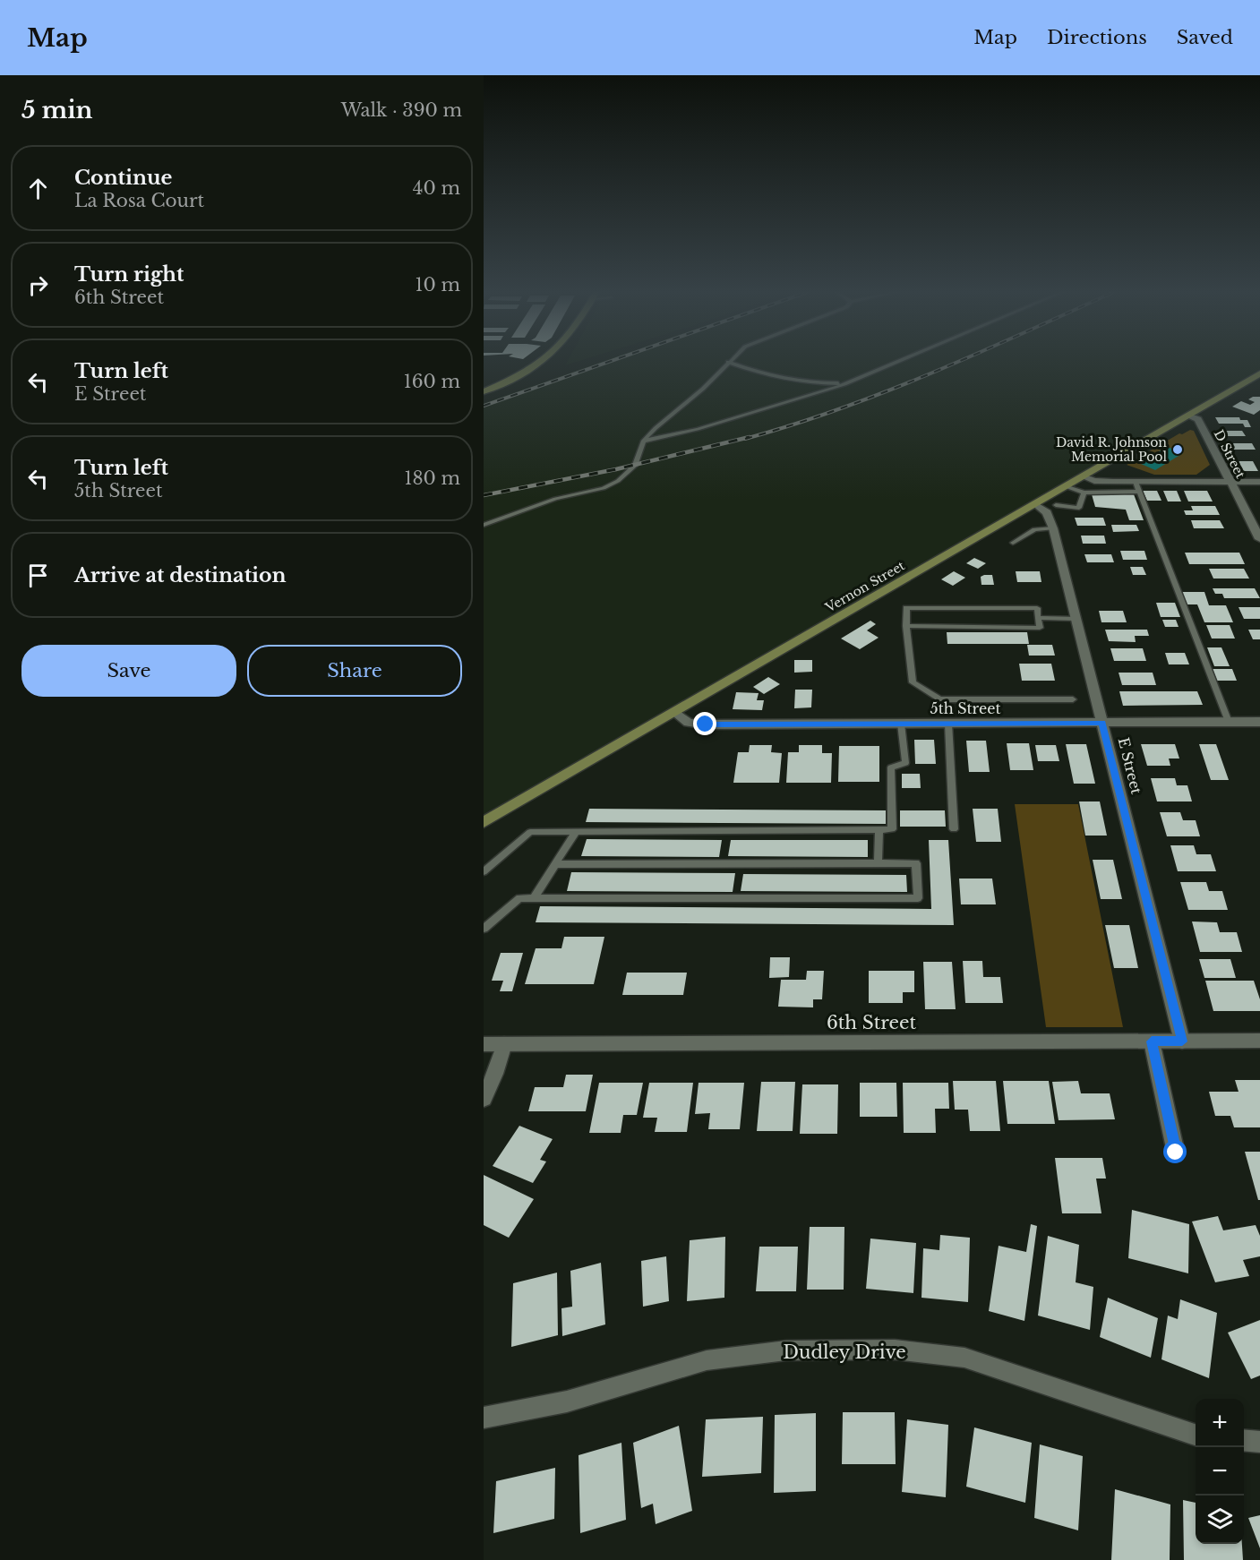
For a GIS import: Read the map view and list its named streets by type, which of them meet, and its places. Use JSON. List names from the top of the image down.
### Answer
{
  "streets": {
    "main road": ["Vernon Street"],
    "street": [
      "D Street",
      "5th Street",
      "E Street",
      "6th Street",
      "Dudley Drive"
    ]
  },
  "crossings": [
    ["D Street", "Vernon Street"],
    ["Vernon Street", "5th Street"],
    ["Vernon Street", "E Street"],
    ["5th Street", "E Street"],
    ["E Street", "6th Street"]
  ],
  "places": ["David R. Johnson Memorial Pool"],
  "page": {
    "header": "Map",
    "nav": ["Map", "Directions", "Saved"],
    "heading": ["5 min", "Walk · 390 m"],
    "list": [
      ["Continue", "La Rosa Court", "40 m"],
      ["Turn right", "6th Street", "10 m"],
      ["Turn left", "E Street", "160 m"],
      ["Turn left", "5th Street", "180 m"],
      "Arrive at destination"
    ],
    "buttons": ["Save", "Share"],
    "map_buttons": ["+", "−"]
  }
}
